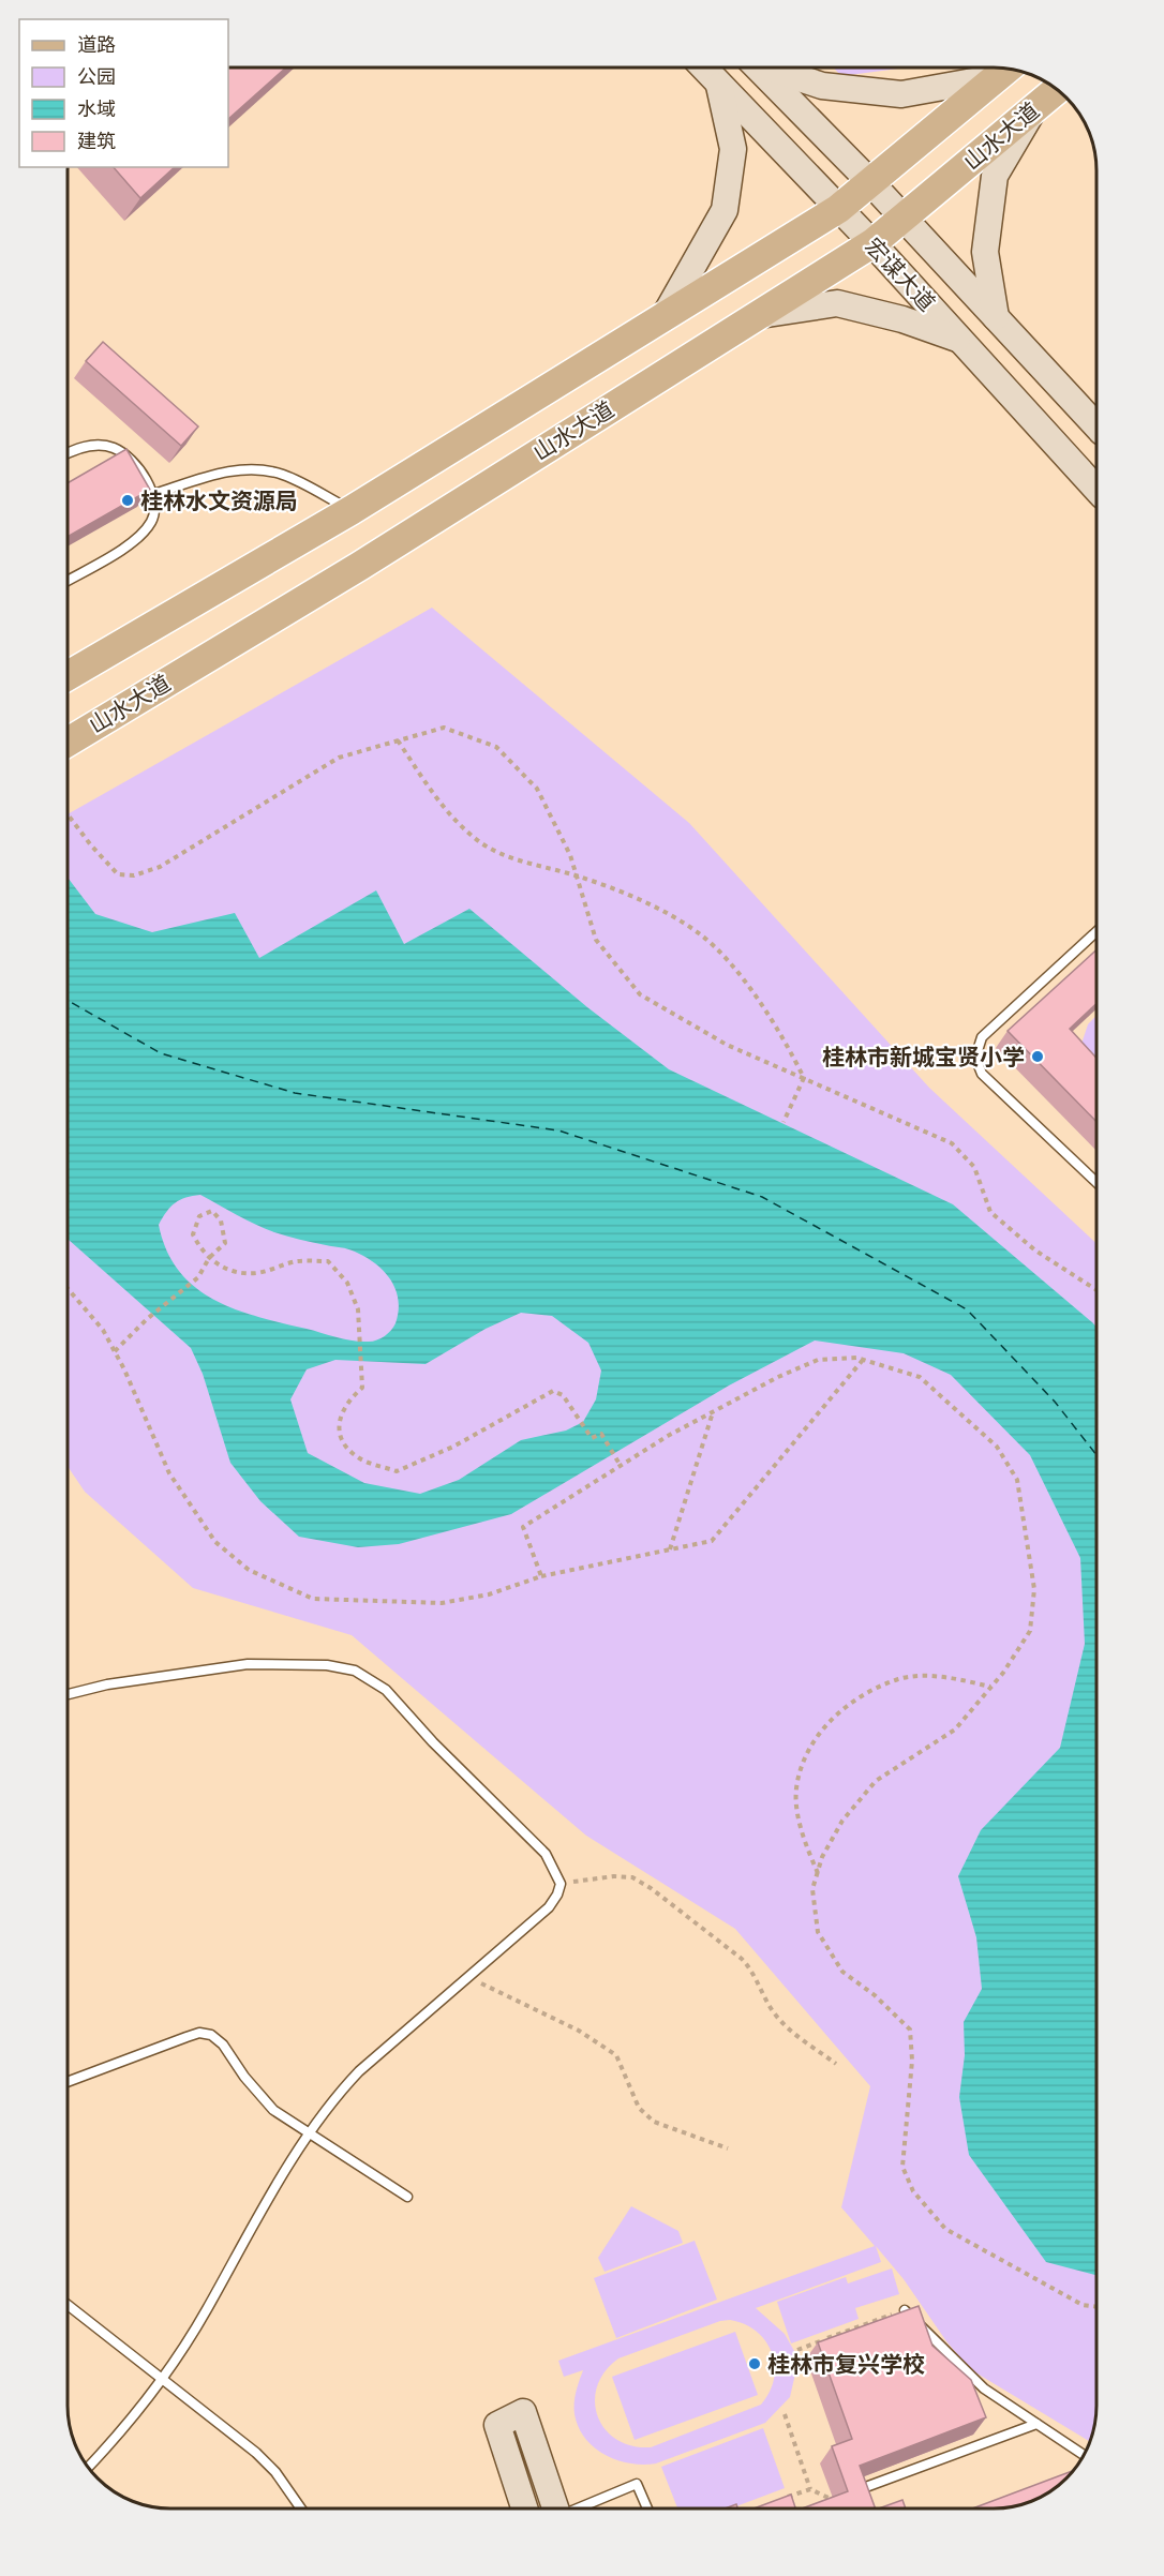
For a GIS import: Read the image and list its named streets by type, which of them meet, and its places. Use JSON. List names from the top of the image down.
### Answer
{
  "streets": {
    "main road": ["山水大道", "宏谋大道"]
  },
  "crossings": [
    ["山水大道", "宏谋大道"]
  ],
  "places": ["桂林水文资源局", "桂林市新城宝贤小学", "桂林市复兴学校"],
  "legend": [
    "道路",
    "公园",
    "水域",
    "建筑"
  ]
}
